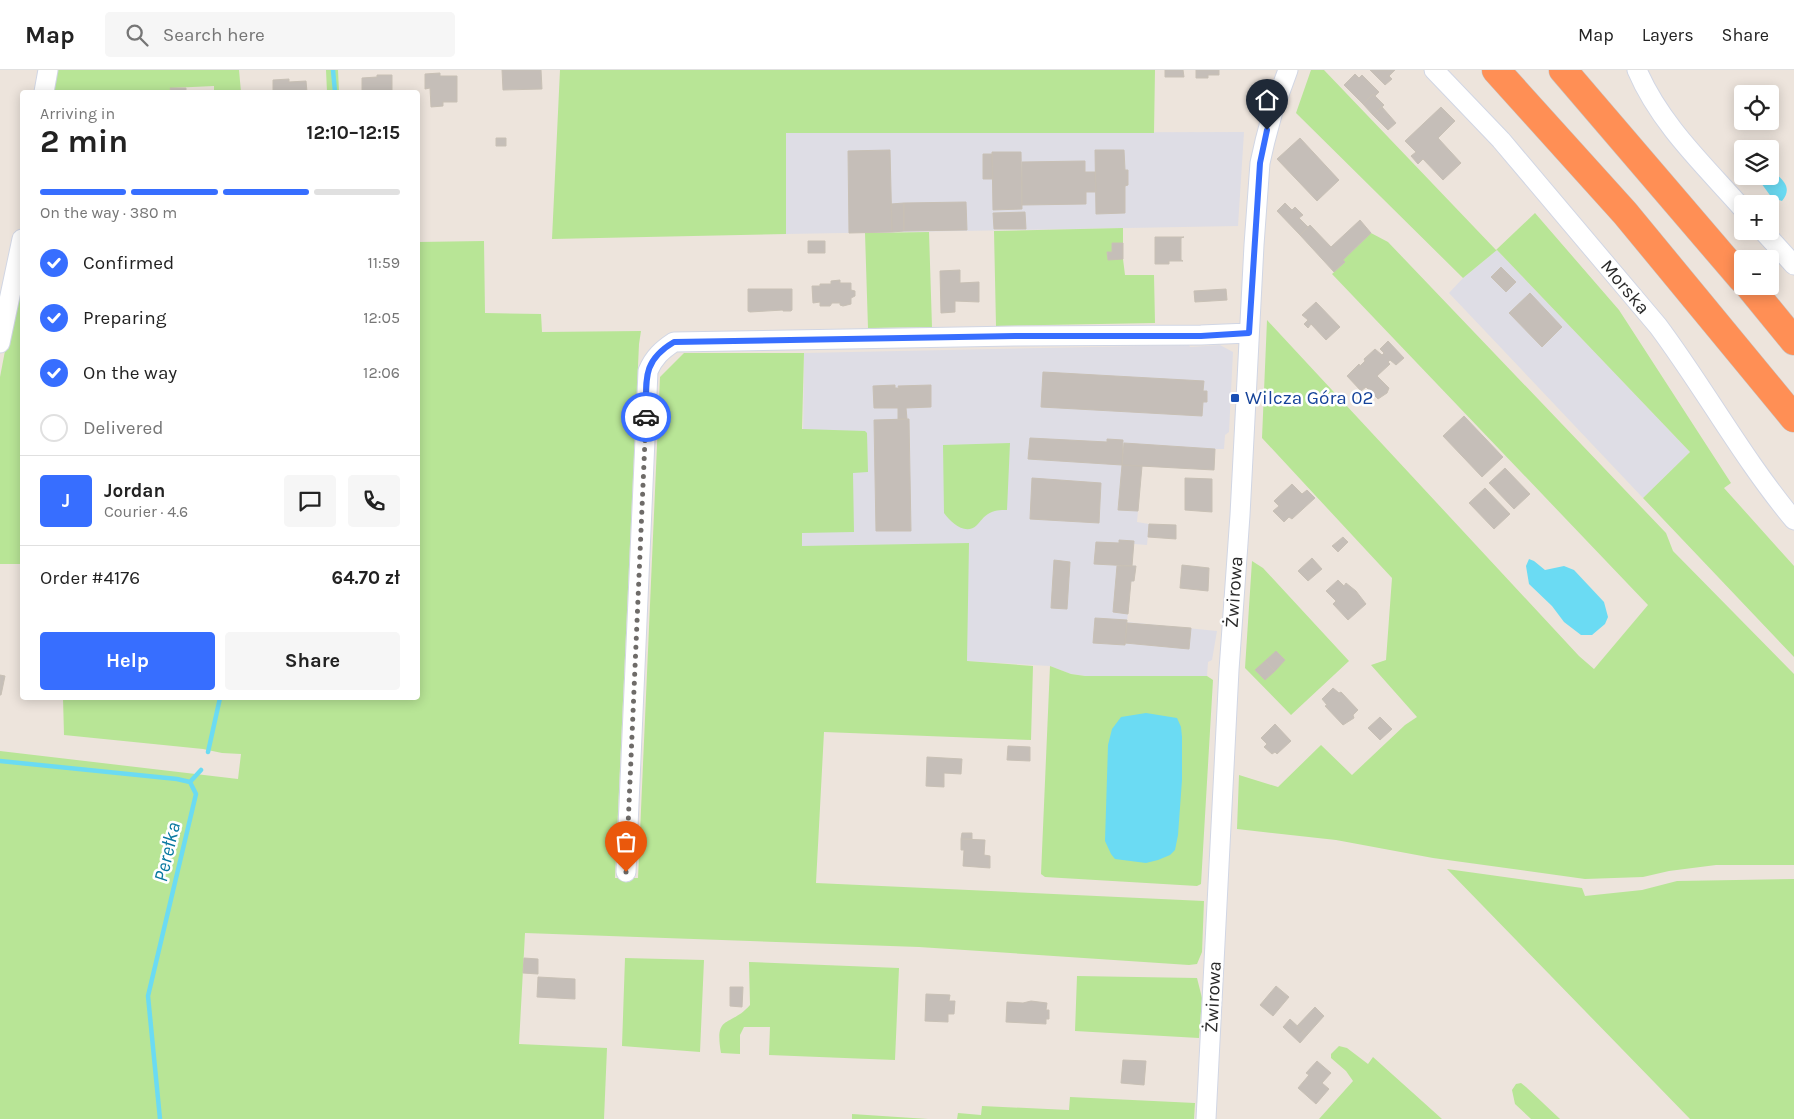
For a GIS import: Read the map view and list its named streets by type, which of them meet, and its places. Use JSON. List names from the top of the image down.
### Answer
{
  "streets": {
    "street": ["Morska", "Żwirowa"]
  },
  "water": ["Perełka"],
  "places": {
    "transit": ["Wilcza Góra 02"]
  },
  "page": {
    "header": "Map",
    "search": "Search here",
    "nav": ["Map", "Layers", "Share"],
    "map_buttons": ["+", "−"],
    "heading": ["2 min", "Arriving in", "12:10–12:15"],
    "panel": [
      "Jordan",
      "Courier · 4.6",
      "Order #4176",
      "64.70 zł"
    ],
    "bar": "On the way · 380 m",
    "list": [
      ["Confirmed", "11:59"],
      ["Preparing", "12:05"],
      ["On the way", "12:06"],
      "Delivered"
    ],
    "round": "J",
    "buttons": ["Help", "Share"]
  }
}
